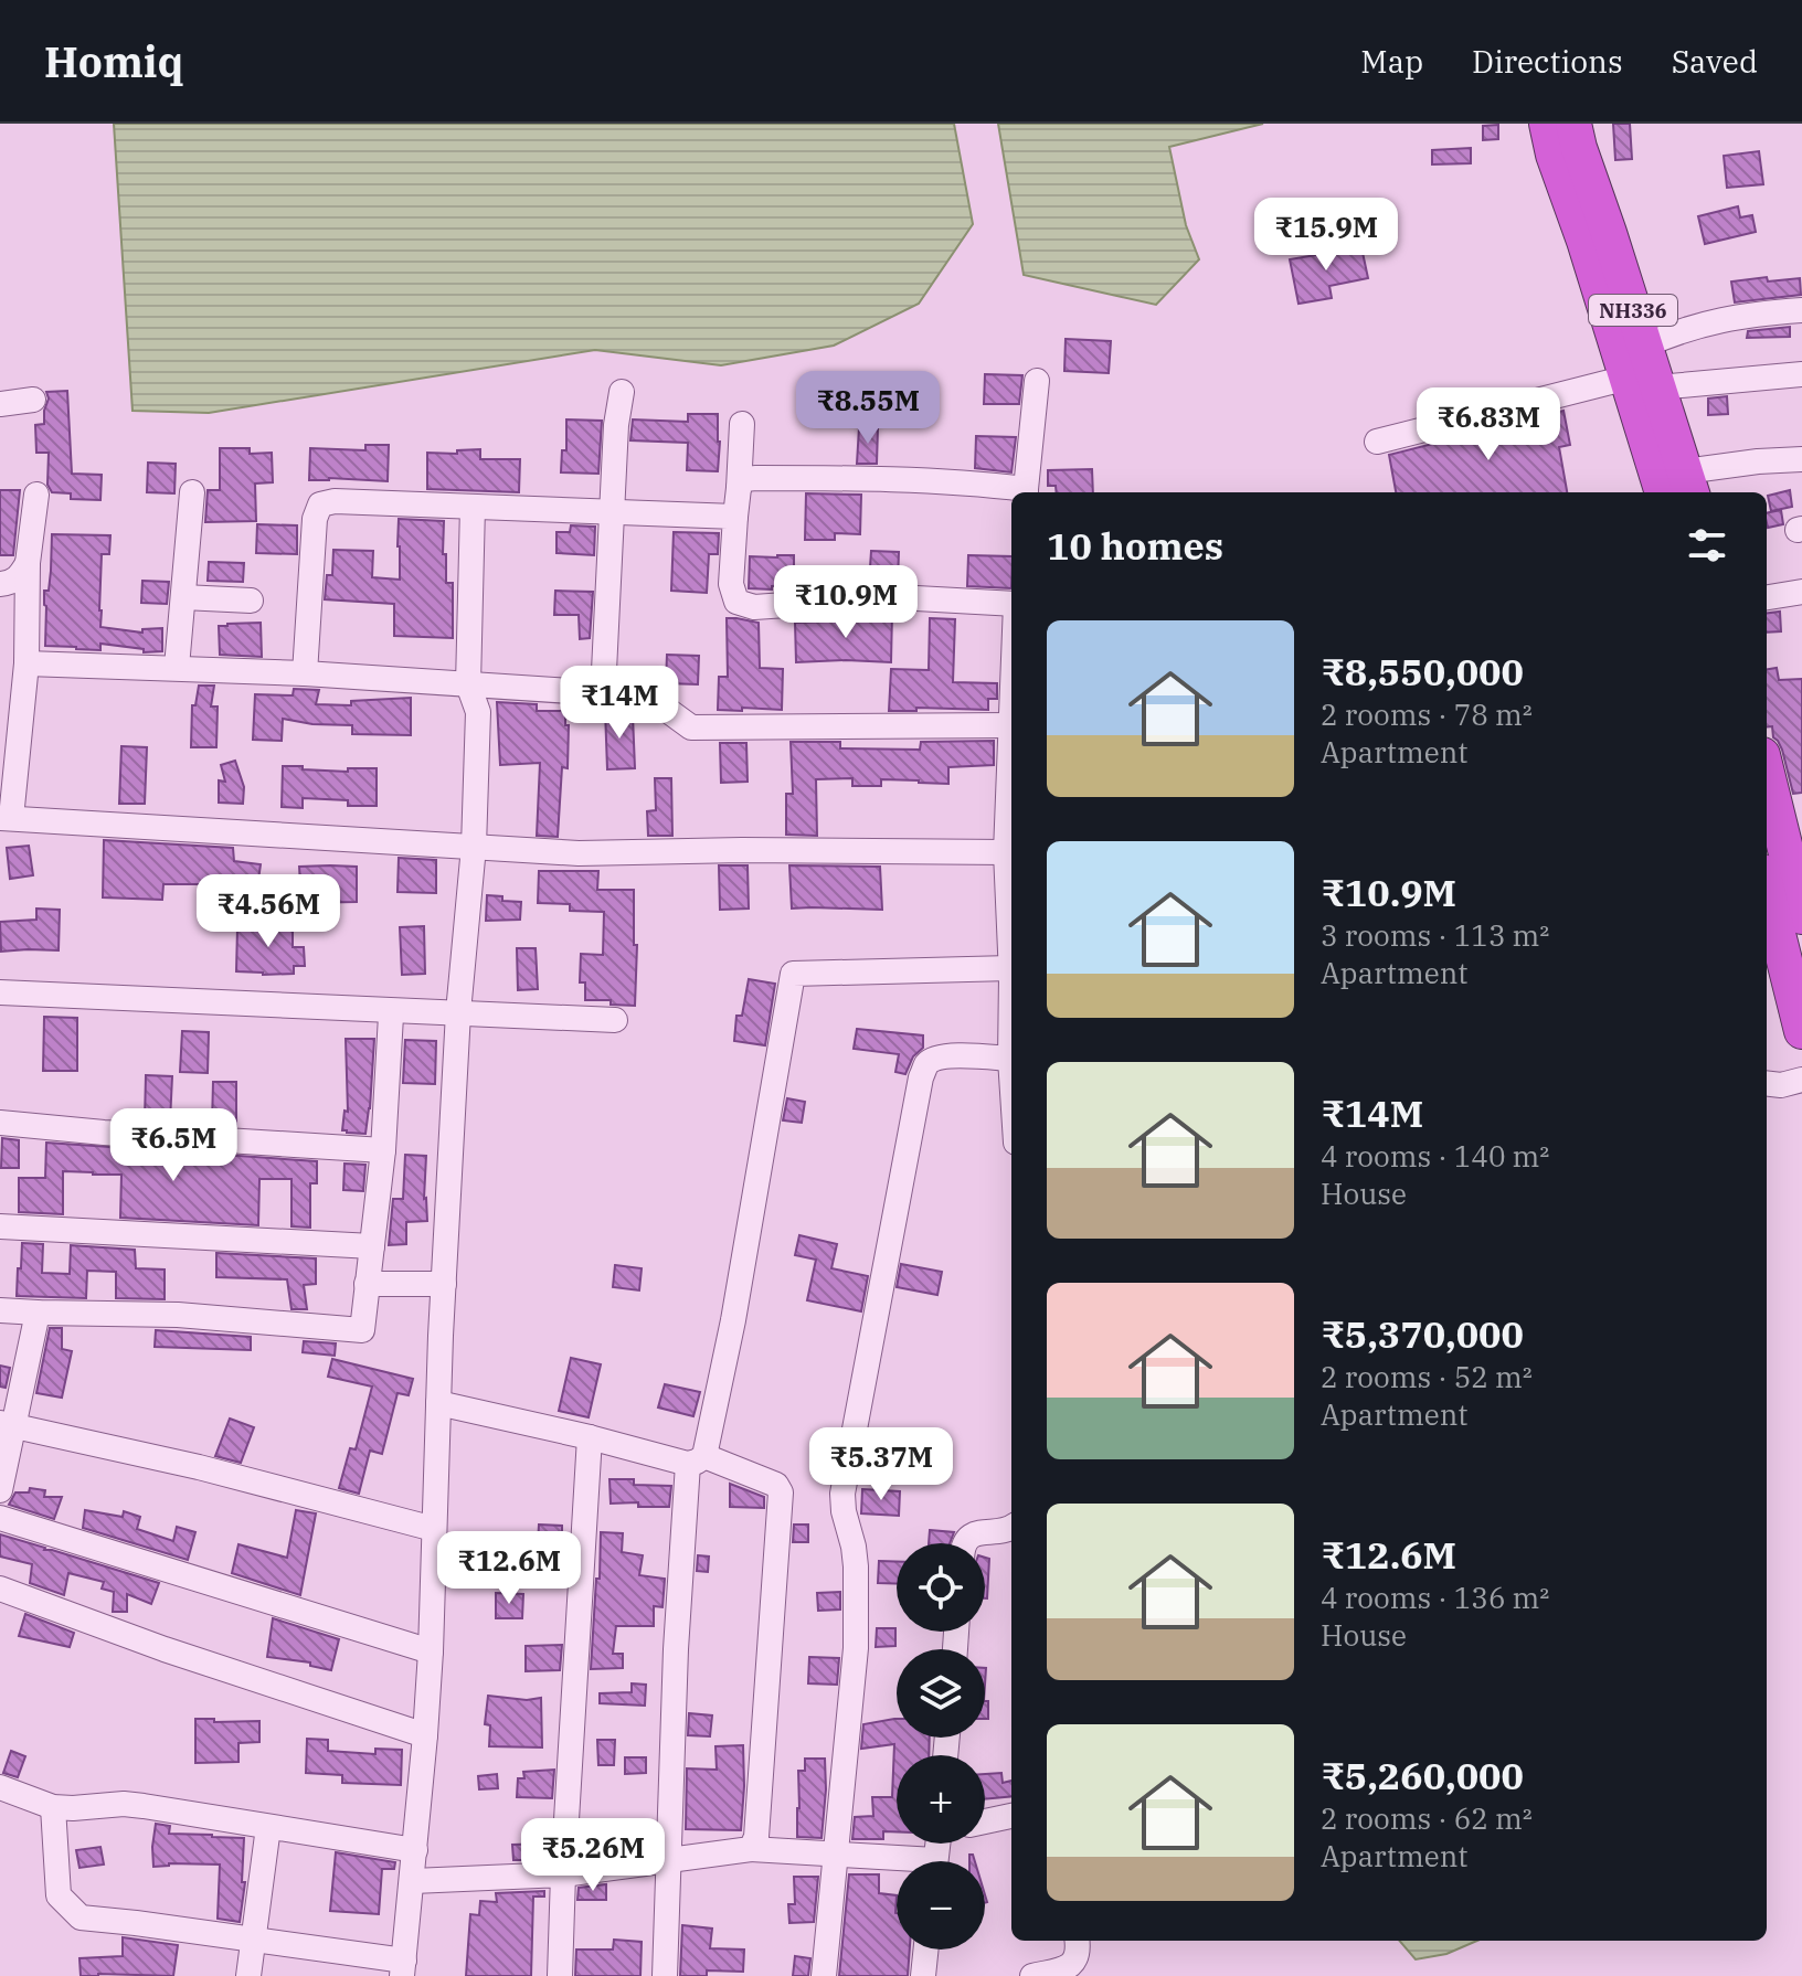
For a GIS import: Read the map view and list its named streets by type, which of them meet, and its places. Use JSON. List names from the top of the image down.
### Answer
{
  "streets": {
    "highway": ["NH336"]
  },
  "page": {
    "header": "Homiq",
    "nav": ["Map", "Directions", "Saved"],
    "price": [
      "₹15.9M",
      "₹8.55M",
      "₹6.83M",
      "₹10.9M",
      "₹14M",
      "₹4.56M",
      "₹6.5M",
      "₹5.37M",
      "₹12.6M",
      "₹5.26M"
    ],
    "heading": "10 homes",
    "list": [
      {
        "name": "₹8,550,000",
        "note": "2 rooms · 78 m² · Apartment"
      },
      {
        "name": "₹10.9M",
        "note": "3 rooms · 113 m² · Apartment"
      },
      {
        "name": "₹14M",
        "note": "4 rooms · 140 m² · House"
      },
      {
        "name": "₹5,370,000",
        "note": "2 rooms · 52 m² · Apartment"
      },
      {
        "name": "₹12.6M",
        "note": "4 rooms · 136 m² · House"
      },
      {
        "name": "₹5,260,000",
        "note": "2 rooms · 62 m² · Apartment"
      }
    ],
    "map_buttons": ["+", "−"]
  }
}
